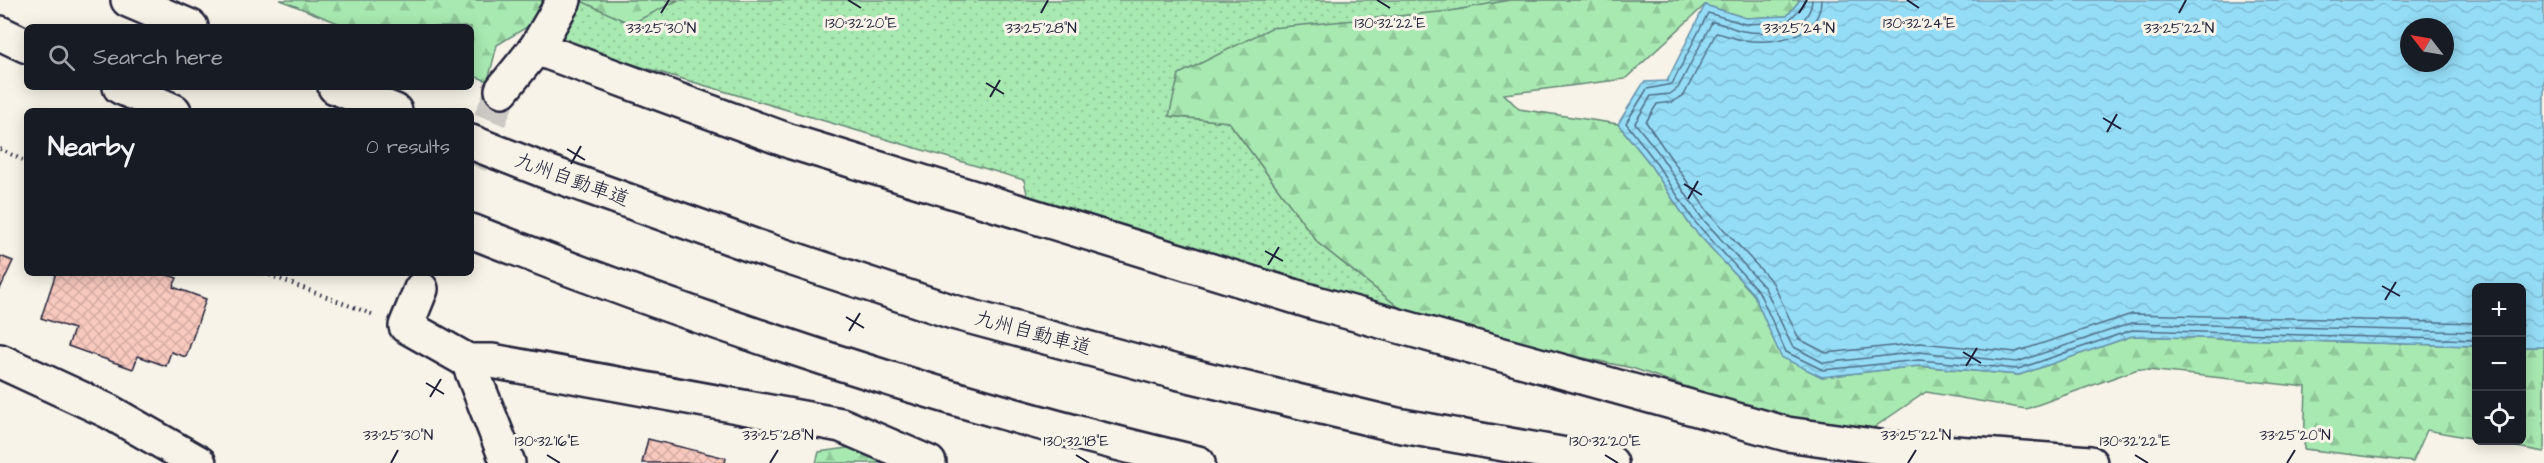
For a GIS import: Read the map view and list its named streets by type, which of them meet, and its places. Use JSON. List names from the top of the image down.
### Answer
{
  "streets": {
    "main road": ["九州自動車道"]
  },
  "north": "top left",
  "page": {
    "search": "Search here",
    "heading": ["Nearby", "0 results"],
    "map_buttons": ["+", "−"]
  },
  "coordinates": [
    "130°32'22\"E",
    "130°32'20\"E",
    "130°32'24\"E",
    "33°25'30\"N",
    "33°25'24\"N",
    "33°25'22\"N",
    "33°25'28\"N",
    "33°25'20\"N",
    "130°32'16\"E",
    "130°32'18\"E"
  ]
}
